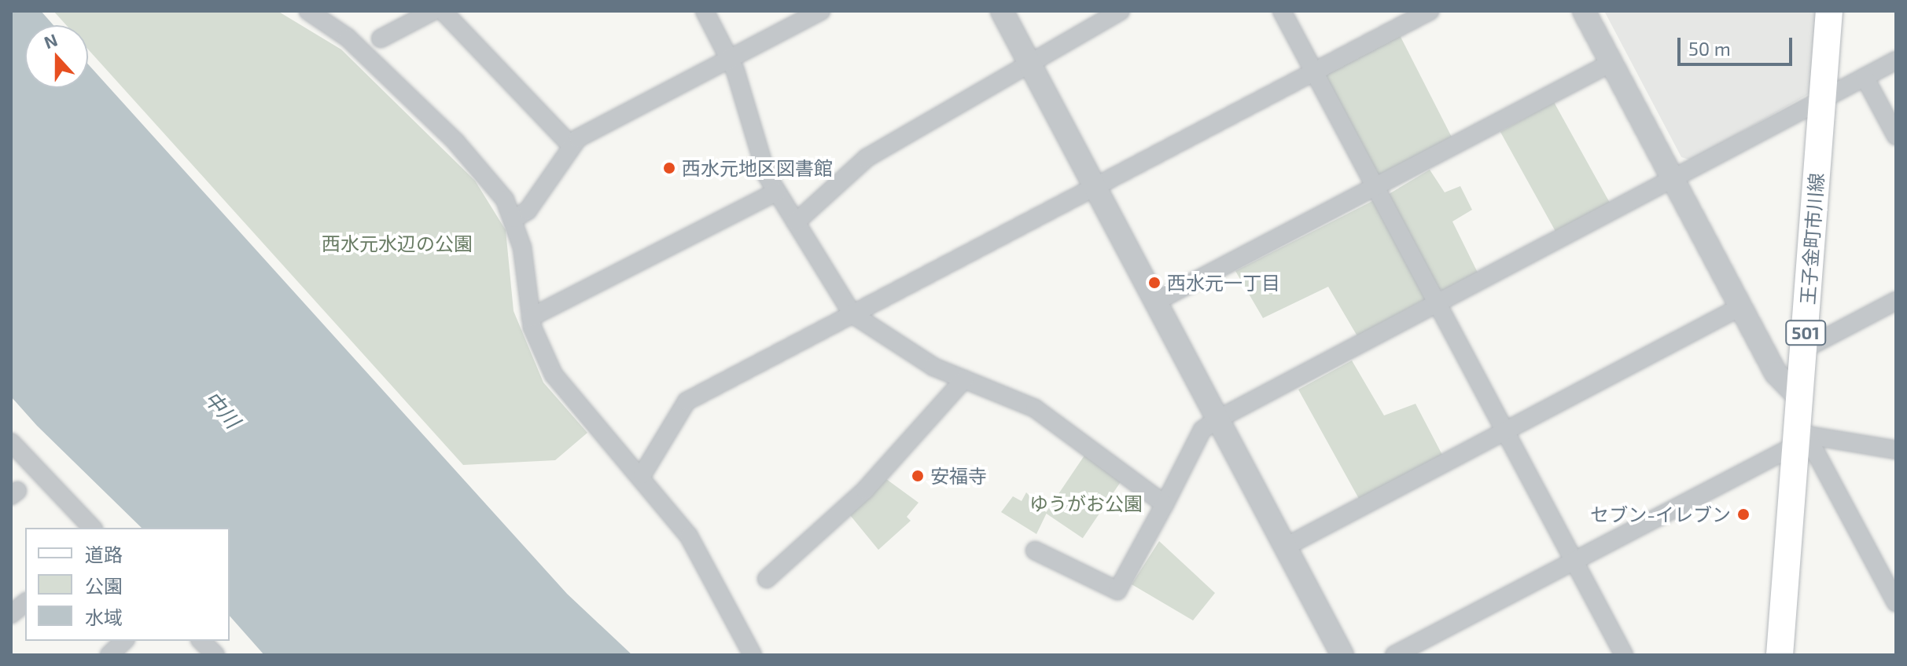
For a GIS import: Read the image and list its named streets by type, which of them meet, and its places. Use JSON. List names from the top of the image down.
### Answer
{
  "streets": {
    "main road": ["王子金町市川線", "501"]
  },
  "water": ["中川"],
  "parks": ["西水元水辺の公園", "ゆうがお公園"],
  "places": [
    "西水元地区図書館",
    "西水元一丁目",
    "安福寺",
    "セブン-イレブン"
  ],
  "legend": ["道路", "公園", "水域"],
  "scale_bar": "50 m",
  "north": "top"
}
